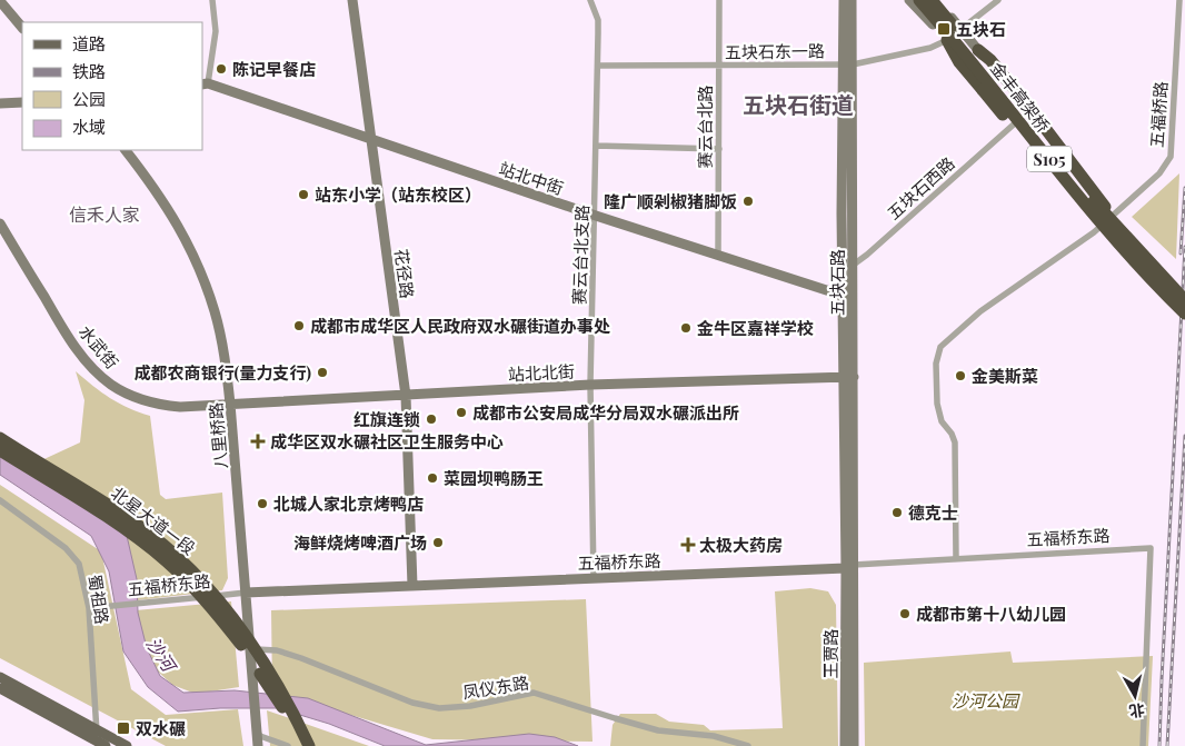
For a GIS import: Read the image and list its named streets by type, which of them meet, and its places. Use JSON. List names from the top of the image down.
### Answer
{
  "streets": {
    "highway": ["金丰高架桥", "S105", "北星大道一段"],
    "street": [
      "五块石东一路",
      "五福桥路",
      "赛云台北路",
      "站北中街",
      "五块石西路",
      "赛云台北支路",
      "花径路",
      "五块石路",
      "水武街",
      "站北北街",
      "八里桥路",
      "五福桥东路",
      "蜀祖路",
      "王贾路",
      "凤仪东路"
    ]
  },
  "crossings": [
    ["五块石东一路", "赛云台北路"],
    ["五块石东一路", "赛云台北支路"],
    ["五块石东一路", "五块石路"],
    ["五福桥路", "五福桥东路"],
    ["赛云台北路", "站北中街"],
    ["站北中街", "赛云台北支路"],
    ["站北中街", "花径路"],
    ["站北中街", "五块石路"],
    ["五块石西路", "五块石路"],
    ["赛云台北支路", "站北北街"],
    ["赛云台北支路", "五福桥东路"],
    ["花径路", "站北北街"],
    ["花径路", "五福桥东路"],
    ["五块石路", "站北北街"],
    ["五块石路", "五福桥东路"],
    ["五块石路", "王贾路"],
    ["水武街", "站北北街"],
    ["水武街", "八里桥路"],
    ["站北北街", "八里桥路"],
    ["八里桥路", "五福桥东路"],
    ["八里桥路", "凤仪东路"],
    ["五福桥东路", "蜀祖路"],
    ["五福桥东路", "王贾路"]
  ],
  "districts": ["五块石街道", "信禾人家"],
  "water": ["沙河"],
  "parks": ["沙河公园"],
  "places": {
    "transit": ["五块石", "双水碾"],
    "other": [
      "陈记早餐店",
      "站东小学（站东校区）",
      "隆广顺剁椒猪脚饭",
      "成都市成华区人民政府双水碾街道办事处",
      "金牛区嘉祥学校",
      "成都农商银行(量力支行)",
      "金美斯菜",
      "成都市公安局成华分局双水碾派出所",
      "红旗连锁",
      "菜园坝鸭肠王",
      "北城人家北京烤鸭店",
      "德克士",
      "海鲜烧烤啤酒广场",
      "成都市第十八幼儿园"
    ],
    "health": ["成华区双水碾社区卫生服务中心", "太极大药房"]
  },
  "legend": [
    "道路",
    "铁路",
    "公园",
    "水域"
  ],
  "north": "bottom"
}
